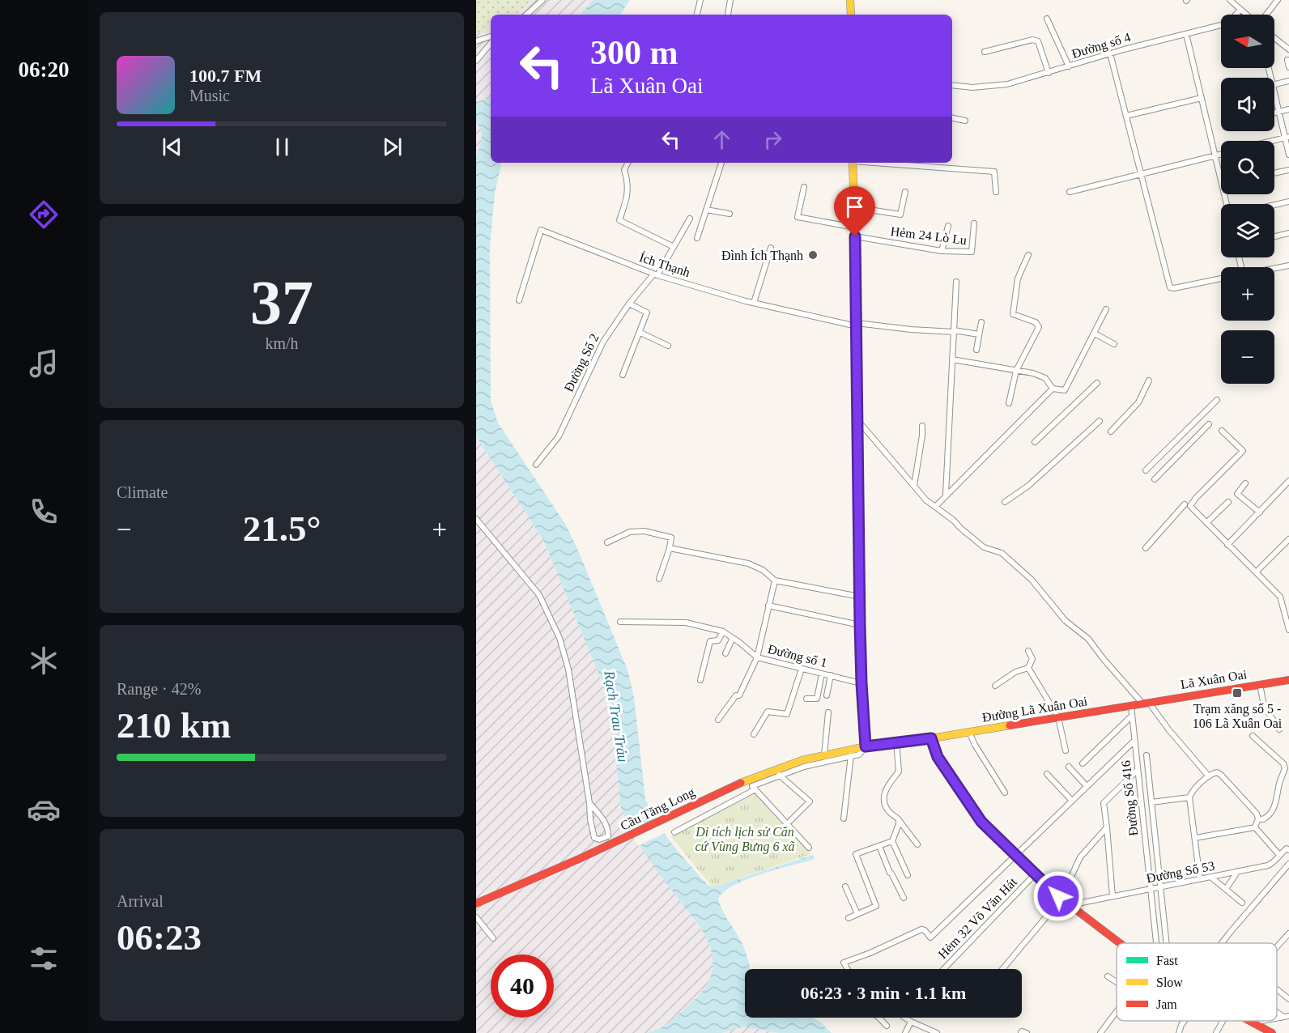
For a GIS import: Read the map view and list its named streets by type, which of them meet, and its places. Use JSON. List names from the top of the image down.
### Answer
{
  "streets": {
    "street": [
      "Đường số 4",
      "Hẻm 24 Lò Lu",
      "Ích Thạnh",
      "Đường Số 2",
      "Đường số 1",
      "Lã Xuân Oai",
      "Đường Lã Xuân Oai",
      "Đường Số 416",
      "Cầu Tăng Long",
      "Đường Số 53",
      "Hẻm 32 Võ Văn Hát"
    ]
  },
  "crossings": [
    ["Ích Thạnh", "Đường Số 2"],
    ["Lã Xuân Oai", "Đường Lã Xuân Oai"],
    ["Đường Lã Xuân Oai", "Đường Số 416"],
    ["Đường Số 416", "Đường Số 53"]
  ],
  "water": ["Rạch Trau Trảu"],
  "parks": ["Di tích lịch sử Căn cứ Vùng Bưng 6 xã"],
  "places": {
    "other": ["Đình Ích Thạnh"],
    "transit": ["Trạm xăng số 5 - 106 Lã Xuân Oai"]
  },
  "legend": ["Fast", "Slow", "Jam"],
  "north": "left",
  "page": {
    "tabs": "06:20",
    "map_buttons": ["+", "−"],
    "turn": ["300 m", "Lã Xuân Oai"],
    "song": ["100.7 FM", "Music"],
    "tile": [
      ["37", "km/h"],
      "Climate",
      ["Range · 42%", "210 km"],
      ["Arrival", "06:23"]
    ],
    "heat": ["−", "21.5°", "+"],
    "limit": "40",
    "trip": "06:23 · 3 min · 1.1 km"
  }
}
